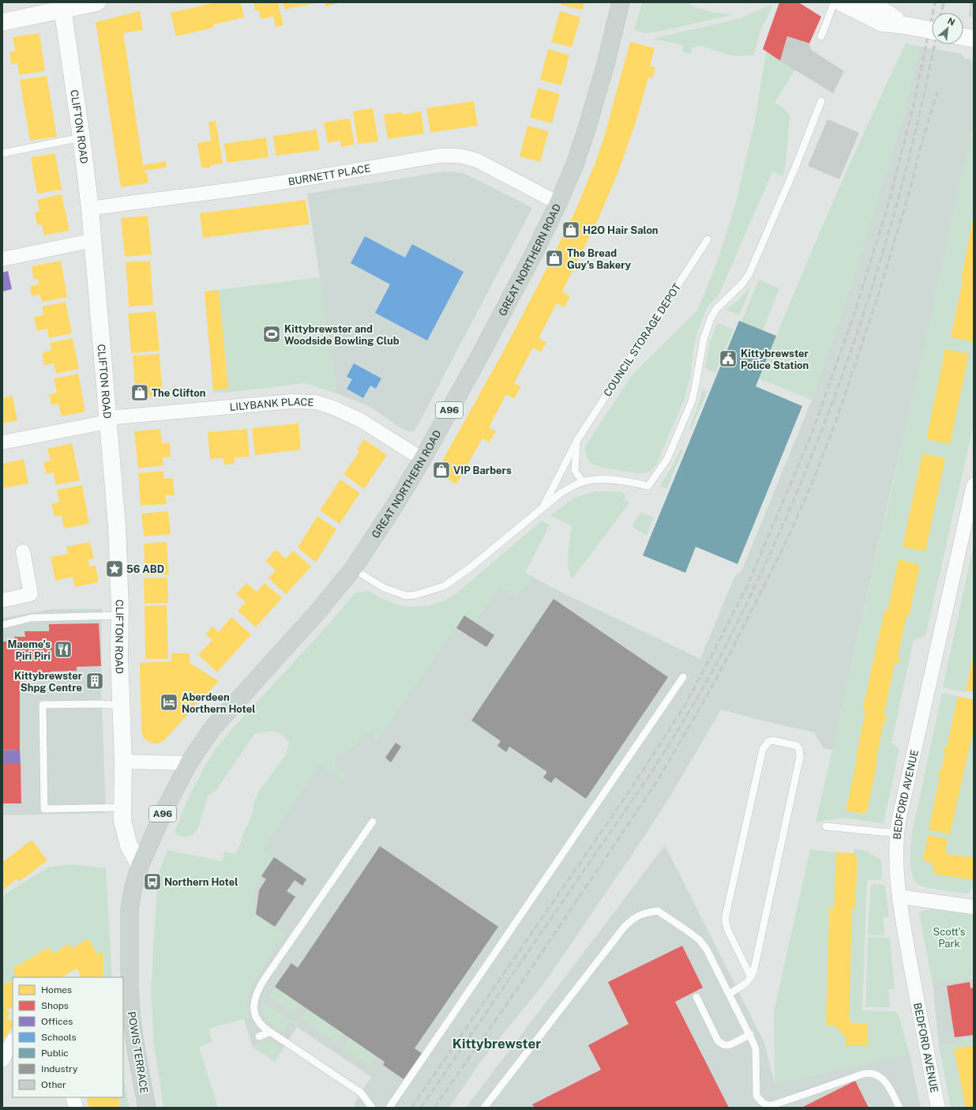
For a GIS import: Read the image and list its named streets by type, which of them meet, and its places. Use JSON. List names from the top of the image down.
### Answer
{
  "streets": {
    "main road": ["GREAT NORTHERN ROAD", "A96", "POWIS TERRACE"],
    "street": [
      "CLIFTON ROAD",
      "BURNETT PLACE",
      "LILYBANK PLACE",
      "BEDFORD AVENUE"
    ],
    "lane": ["COUNCIL STORAGE DEPOT"]
  },
  "crossings": [
    ["CLIFTON ROAD", "BURNETT PLACE"],
    ["CLIFTON ROAD", "LILYBANK PLACE"],
    ["CLIFTON ROAD", "A96"],
    ["CLIFTON ROAD", "POWIS TERRACE"],
    ["BURNETT PLACE", "GREAT NORTHERN ROAD"],
    ["GREAT NORTHERN ROAD", "LILYBANK PLACE"],
    ["GREAT NORTHERN ROAD", "A96"],
    ["A96", "POWIS TERRACE"]
  ],
  "districts": ["Kittybrewster"],
  "parks": ["Scott's Park"],
  "places": {
    "shop": [
      "H2O Hair Salon",
      "The Bread Guy's Bakery",
      "The Clifton",
      "VIP Barbers"
    ],
    "sports": ["Kittybrewster and Woodside Bowling Club"],
    "public building": ["Kittybrewster Police Station"],
    "place": ["56 ABD"],
    "restaurant": ["Maeme's Piri Piri"],
    "building": ["Kittybrewster Shpg Centre"],
    "hotel": ["Aberdeen Northern Hotel"],
    "bus stop": ["Northern Hotel"]
  },
  "legend": [
    "Homes",
    "Shops",
    "Offices",
    "Schools",
    "Public",
    "Industry",
    "Other"
  ],
  "north": "top right"
}
